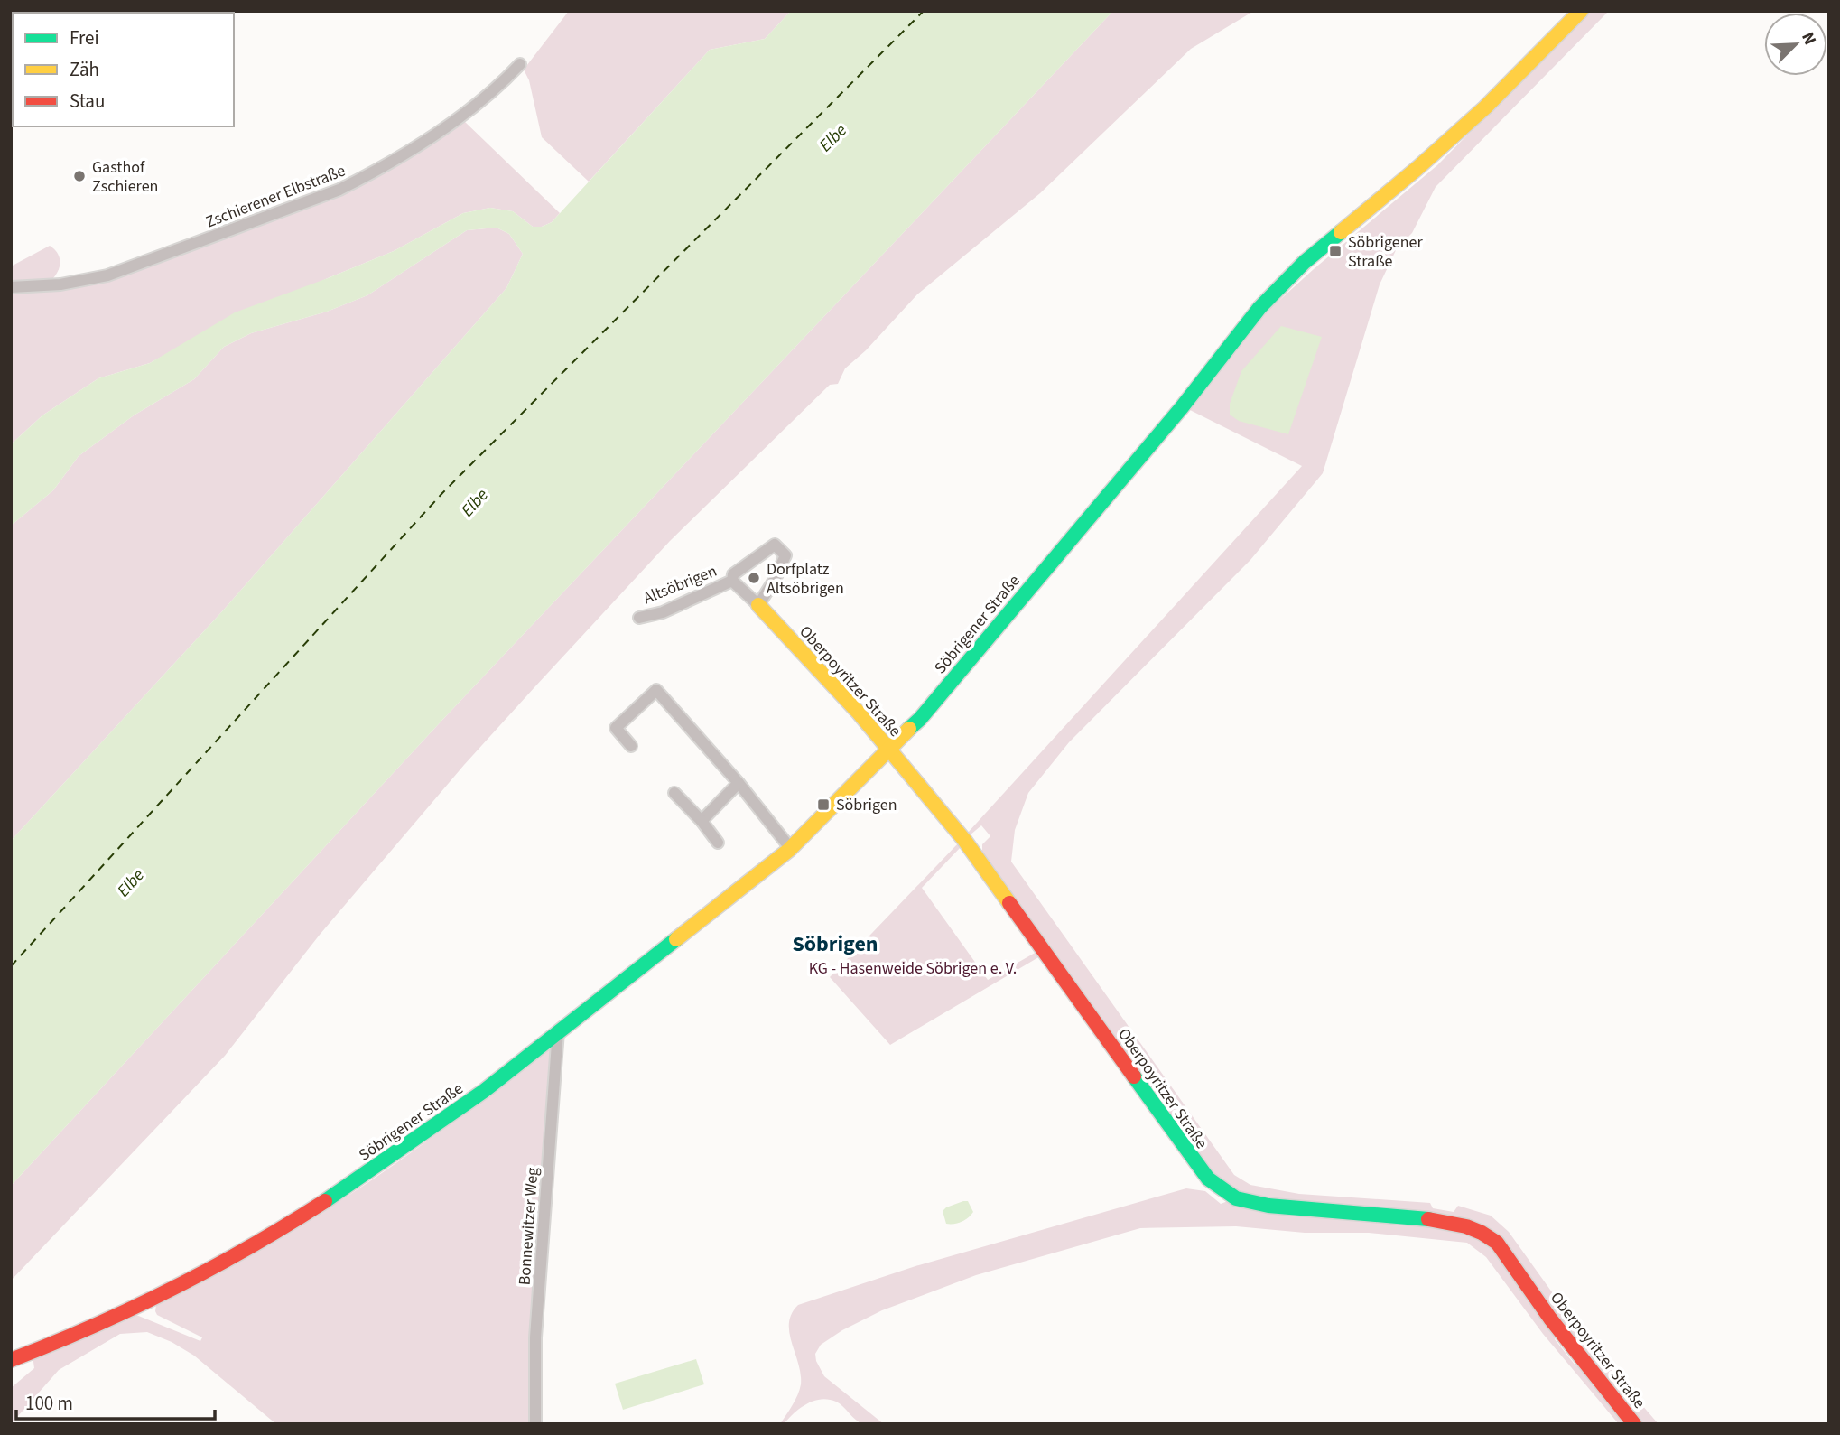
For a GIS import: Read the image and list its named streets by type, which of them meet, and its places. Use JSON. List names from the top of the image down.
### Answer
{
  "streets": {
    "street": [
      "Zschierener Elbstraße",
      "Altsöbrigen",
      "Söbrigener Straße",
      "Oberpoyritzer Straße",
      "Bonnewitzer Weg"
    ]
  },
  "crossings": [
    ["Altsöbrigen", "Oberpoyritzer Straße"],
    ["Söbrigener Straße", "Oberpoyritzer Straße"],
    ["Söbrigener Straße", "Bonnewitzer Weg"]
  ],
  "districts": ["Söbrigen"],
  "water": ["Elbe"],
  "parks": ["KG - Hasenweide Söbrigen e. V."],
  "places": {
    "other": ["Gasthof Zschieren", "Dorfplatz Altsöbrigen"],
    "transit": ["Söbrigener Straße", "Söbrigen"]
  },
  "legend": ["Frei", "Zäh", "Stau"],
  "scale_bar": "100 m",
  "north": "top right"
}
